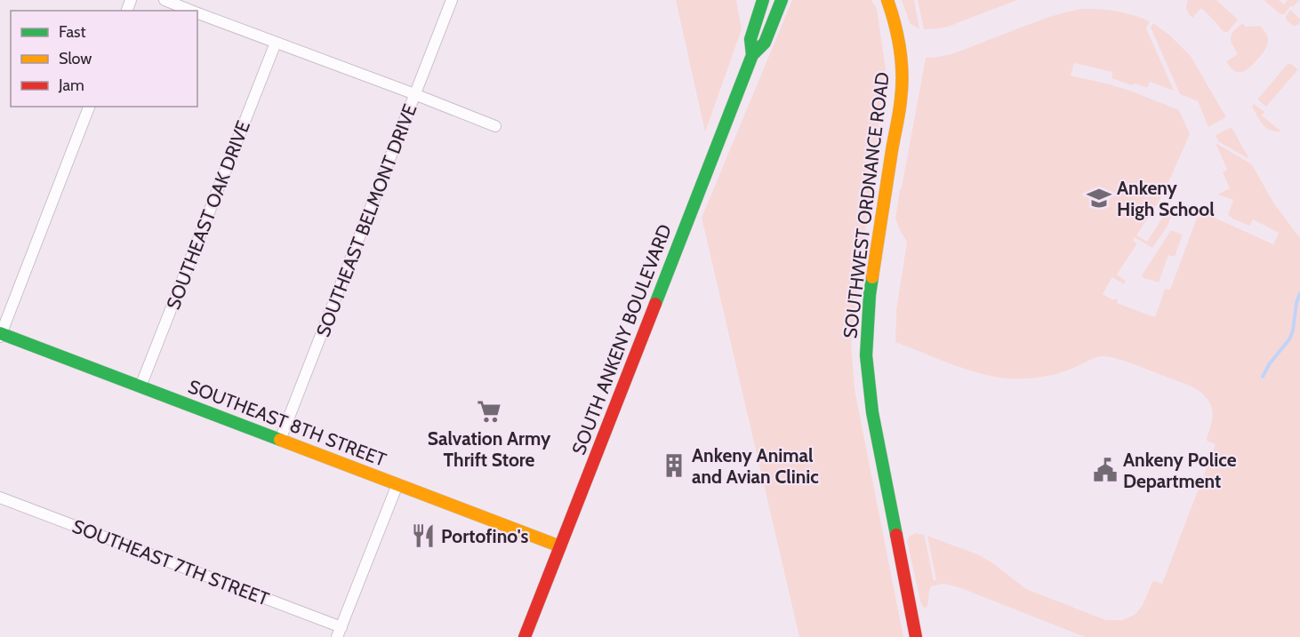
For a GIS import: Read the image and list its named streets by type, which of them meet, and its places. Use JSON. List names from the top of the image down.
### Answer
{
  "streets": {
    "street": [
      "SOUTHWEST ORDNANCE ROAD",
      "SOUTHEAST OAK DRIVE",
      "SOUTHEAST BELMONT DRIVE",
      "SOUTH ANKENY BOULEVARD",
      "SOUTHEAST 8TH STREET",
      "SOUTHEAST 7TH STREET"
    ]
  },
  "crossings": [
    ["SOUTHEAST OAK DRIVE", "SOUTHEAST 8TH STREET"],
    ["SOUTHEAST BELMONT DRIVE", "SOUTHEAST 8TH STREET"],
    ["SOUTH ANKENY BOULEVARD", "SOUTHEAST 8TH STREET"]
  ],
  "places": {
    "school or university": ["Ankeny High School"],
    "supermarket": ["Salvation Army Thrift Store"],
    "building": ["Ankeny Animal and Avian Clinic"],
    "public building": ["Ankeny Police Department"],
    "restaurant": ["Portofino's"]
  },
  "legend": ["Fast", "Slow", "Jam"]
}
